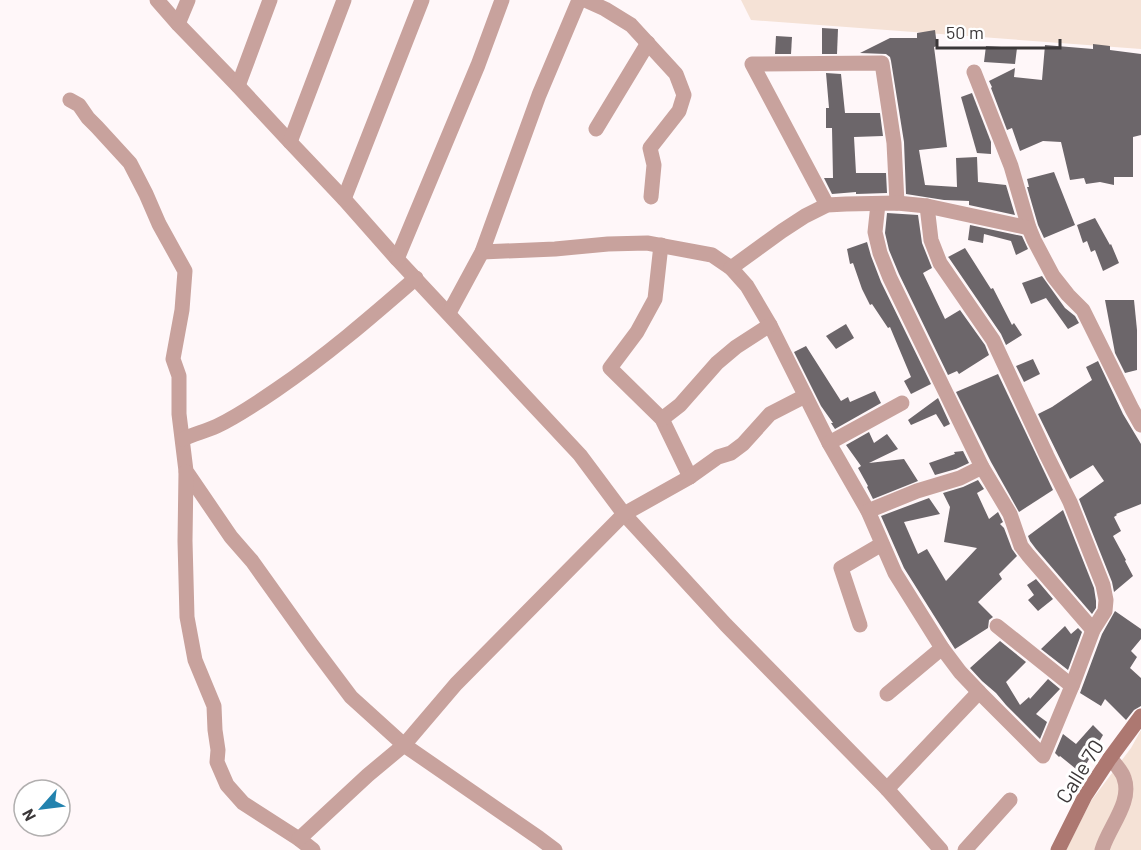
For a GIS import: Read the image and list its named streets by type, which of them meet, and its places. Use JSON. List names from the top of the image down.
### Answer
{
  "streets": {
    "street": ["Calle 70"]
  },
  "scale_bar": "50 m",
  "north": "bottom left"
}
